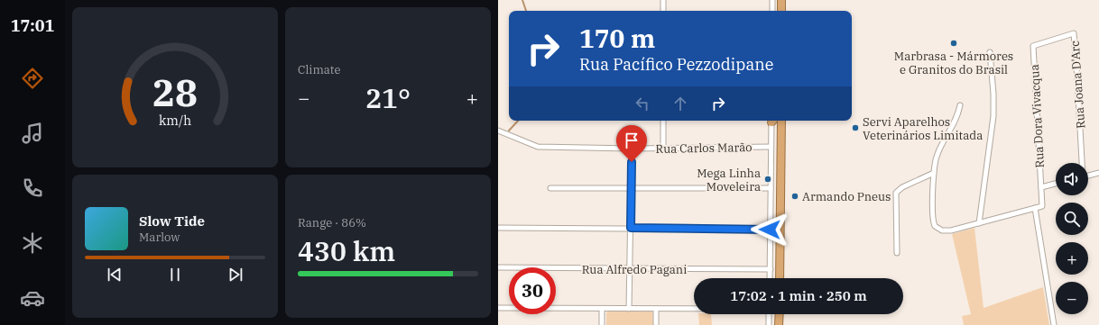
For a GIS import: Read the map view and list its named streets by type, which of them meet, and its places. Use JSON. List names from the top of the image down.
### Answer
{
  "streets": {
    "street": [
      "Rua Joana D'Arc",
      "Rua Dora Vivacqua",
      "Rua Carlos Marão",
      "Rua Alfredo Pagani"
    ]
  },
  "crossings": [
    ["Rua Joana D'Arc", "Rua Dora Vivacqua"]
  ],
  "places": [
    "Marbrasa - Mármores e Granitos do Brasil",
    "Servi Aparelhos Veterinários Limitada",
    "Mega Linha Moveleira",
    "Armando Pneus"
  ],
  "page": {
    "tabs": "17:01",
    "tile": [
      "Climate",
      ["Range · 86%", "430 km"]
    ],
    "turn": ["170 m", "Rua Pacífico Pezzodipane"],
    "heat": ["−", "21°", "+"],
    "map_buttons": ["+", "−"],
    "song": ["Slow Tide", "Marlow"],
    "limit": "30",
    "trip": "17:02 · 1 min · 250 m",
    "gauge": ["28", "km/h"]
  }
}
